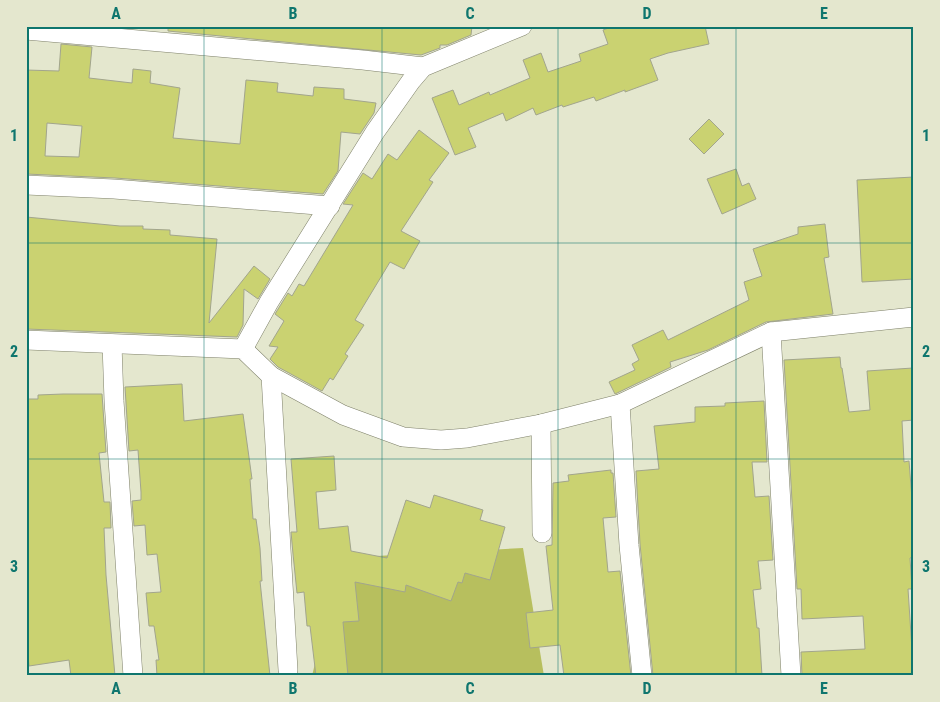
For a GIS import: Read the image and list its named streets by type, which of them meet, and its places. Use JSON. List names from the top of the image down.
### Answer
{
  "grid": {
    "columns": [
      "A",
      "B",
      "C",
      "D",
      "E"
    ],
    "rows": ["1", "2", "3"]
  }
}
